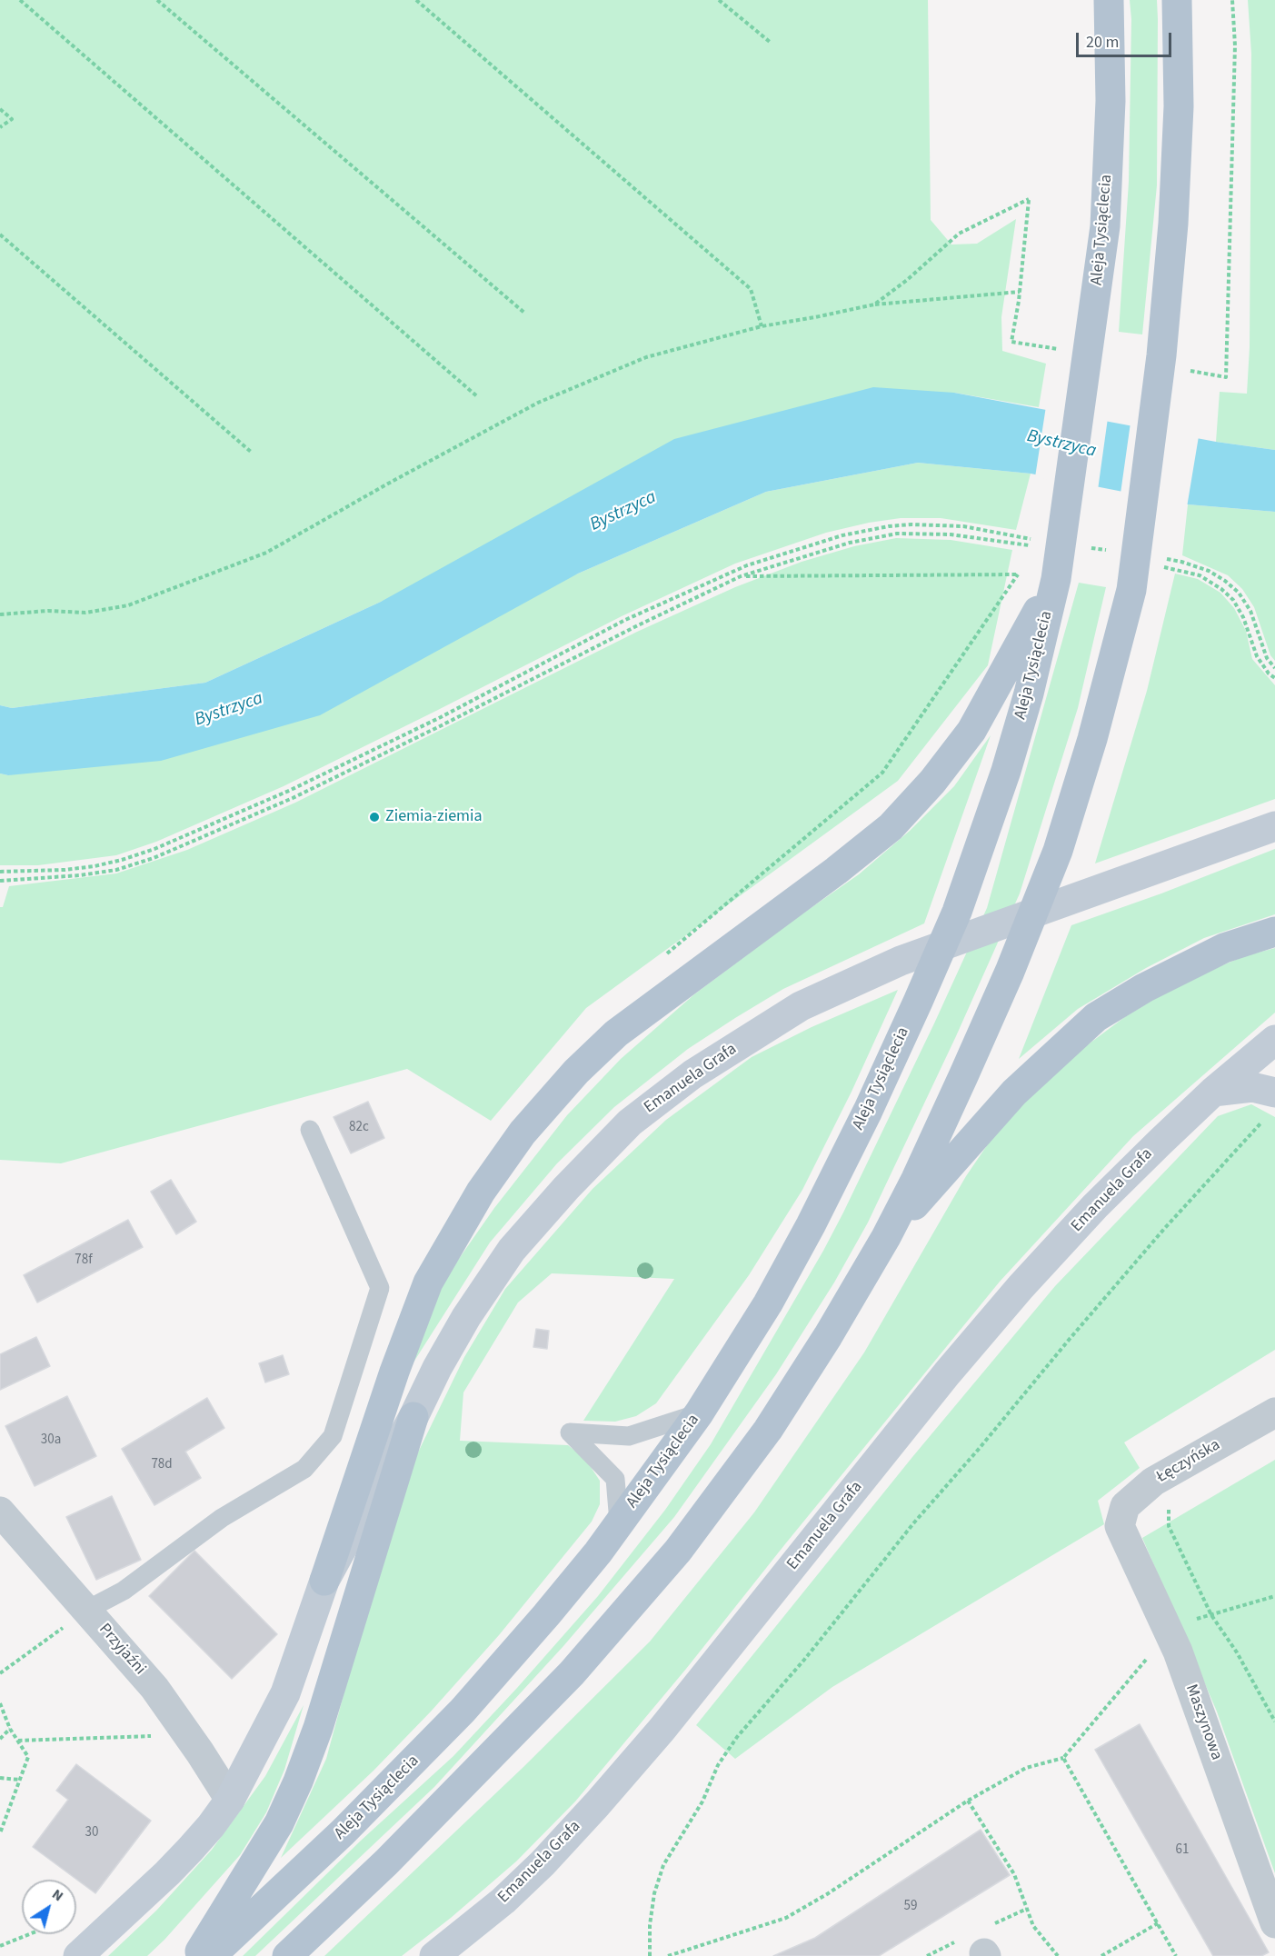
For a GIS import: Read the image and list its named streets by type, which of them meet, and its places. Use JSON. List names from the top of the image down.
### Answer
{
  "streets": {
    "main road": ["Aleja Tysiąclecia"],
    "street": [
      "Emanuela Grafa",
      "Łęczyńska",
      "Przyjaźni",
      "Maszynowa"
    ]
  },
  "crossings": [
    ["Emanuela Grafa", "Przyjaźni"],
    ["Łęczyńska", "Maszynowa"]
  ],
  "water": ["Bystrzyca"],
  "places": ["Ziemia-ziemia"],
  "house_numbers": [
    "82c",
    "78f",
    "30a",
    "78d",
    "30",
    "61",
    "59"
  ],
  "scale_bar": "20 m",
  "north": "top right"
}
